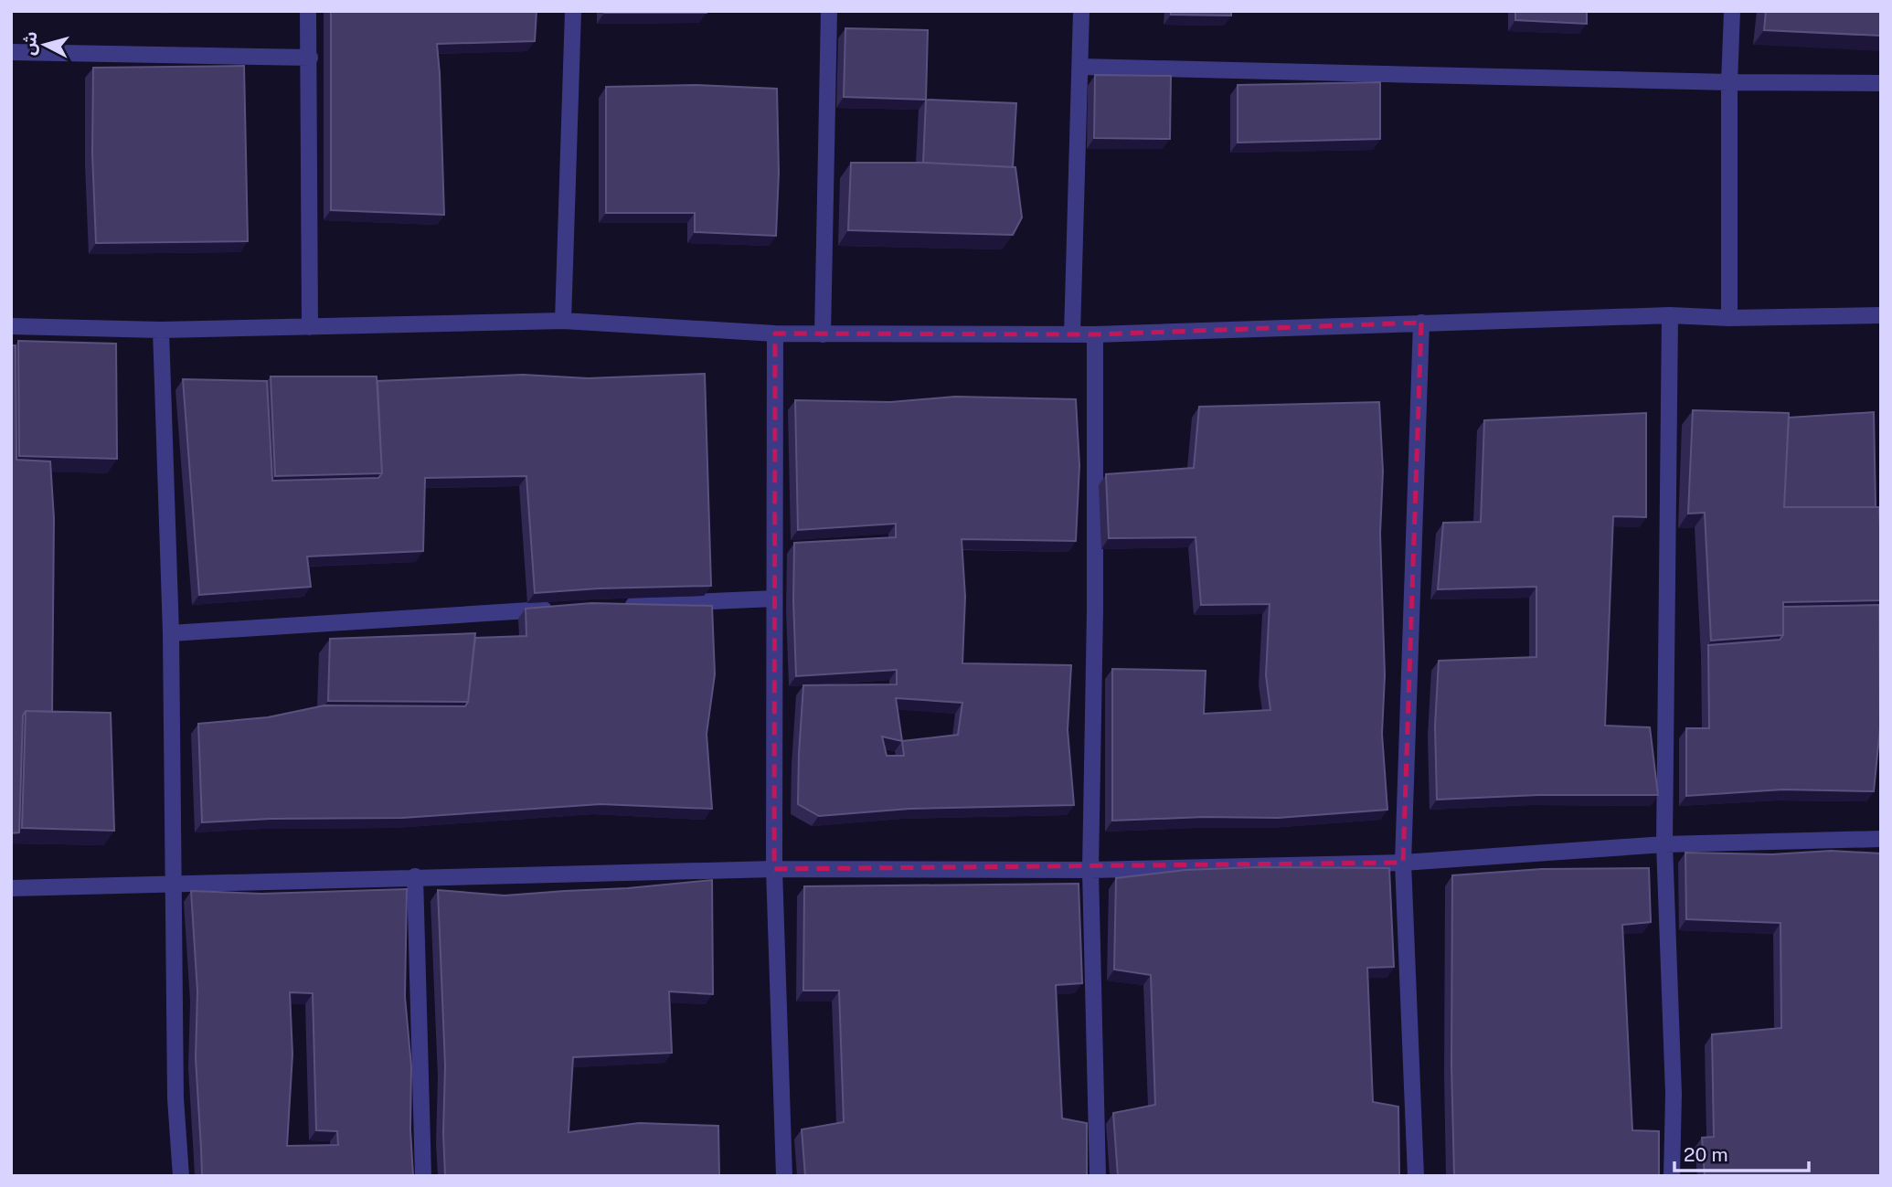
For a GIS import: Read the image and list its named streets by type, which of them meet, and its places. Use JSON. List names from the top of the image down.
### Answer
{
  "scale_bar": "20 m",
  "north": "left"
}
